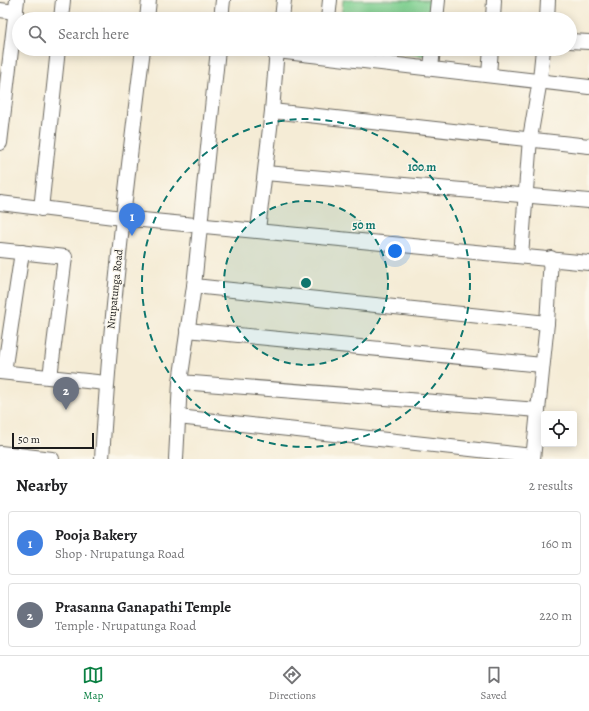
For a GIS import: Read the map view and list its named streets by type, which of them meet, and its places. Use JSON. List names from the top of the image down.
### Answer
{
  "streets": {
    "street": ["Nrupatunga Road"]
  },
  "scale_bar": "50 m",
  "page": {
    "search": "Search here",
    "pins": ["1", "2"],
    "scale": "50 m",
    "heading": ["Nearby", "2 results"],
    "list": [
      {
        "mark": "1",
        "name": "Pooja Bakery",
        "note": "Shop · Nrupatunga Road",
        "value": "160 m"
      },
      {
        "mark": "2",
        "name": "Prasanna Ganapathi Temple",
        "note": "Temple · Nrupatunga Road",
        "value": "220 m"
      }
    ],
    "nav": ["Map", "Directions", "Saved"]
  },
  "rings": ["100 m", "50 m"]
}
